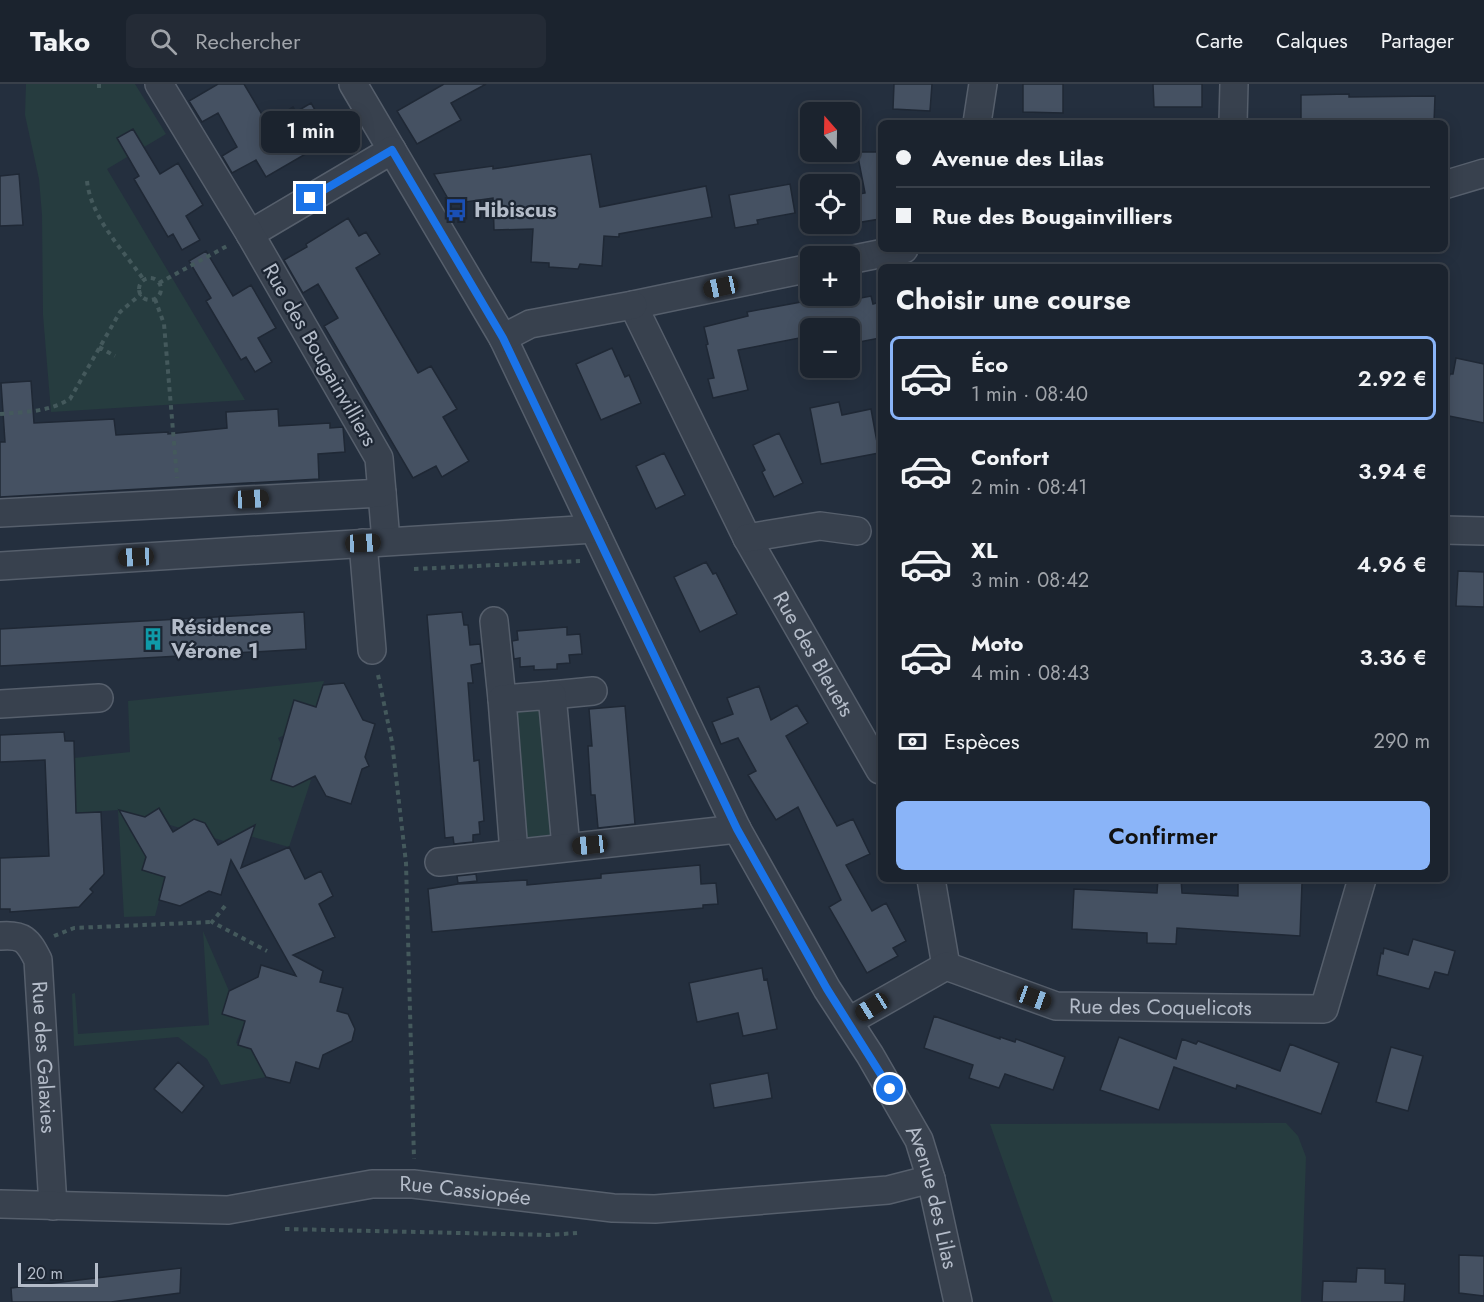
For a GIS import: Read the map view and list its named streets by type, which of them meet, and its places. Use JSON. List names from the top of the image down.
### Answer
{
  "streets": {
    "street": [
      "Rue des Bougainvilliers",
      "Rue des Bleuets",
      "Rue des Coquelicots",
      "Rue des Galaxies",
      "Rue Cassiopée",
      "Avenue des Lilas"
    ]
  },
  "crossings": [
    ["Rue des Galaxies", "Rue Cassiopée"],
    ["Rue Cassiopée", "Avenue des Lilas"]
  ],
  "places": {
    "bus stop": ["Hibiscus"],
    "building": ["Résidence Vérone 1"]
  },
  "scale_bar": "20 m",
  "north": "top",
  "page": {
    "header": "Tako",
    "search": "Rechercher",
    "nav": ["Carte", "Calques", "Partager"],
    "map_buttons": ["+", "−"],
    "bubble": "1 min",
    "banner": ["Avenue des Lilas", "Rue des Bougainvilliers"],
    "heading": "Choisir une course",
    "list": [
      {
        "name": "Éco",
        "note": "1 min · 08:40",
        "value": "2.92 €"
      },
      {
        "name": "Confort",
        "note": "2 min · 08:41",
        "value": "3.94 €"
      },
      {
        "name": "XL",
        "note": "3 min · 08:42",
        "value": "4.96 €"
      },
      {
        "name": "Moto",
        "note": "4 min · 08:43",
        "value": "3.36 €"
      }
    ],
    "pay": ["Espèces", "290 m"],
    "buttons": "Confirmer",
    "scale": "20 m"
  }
}
